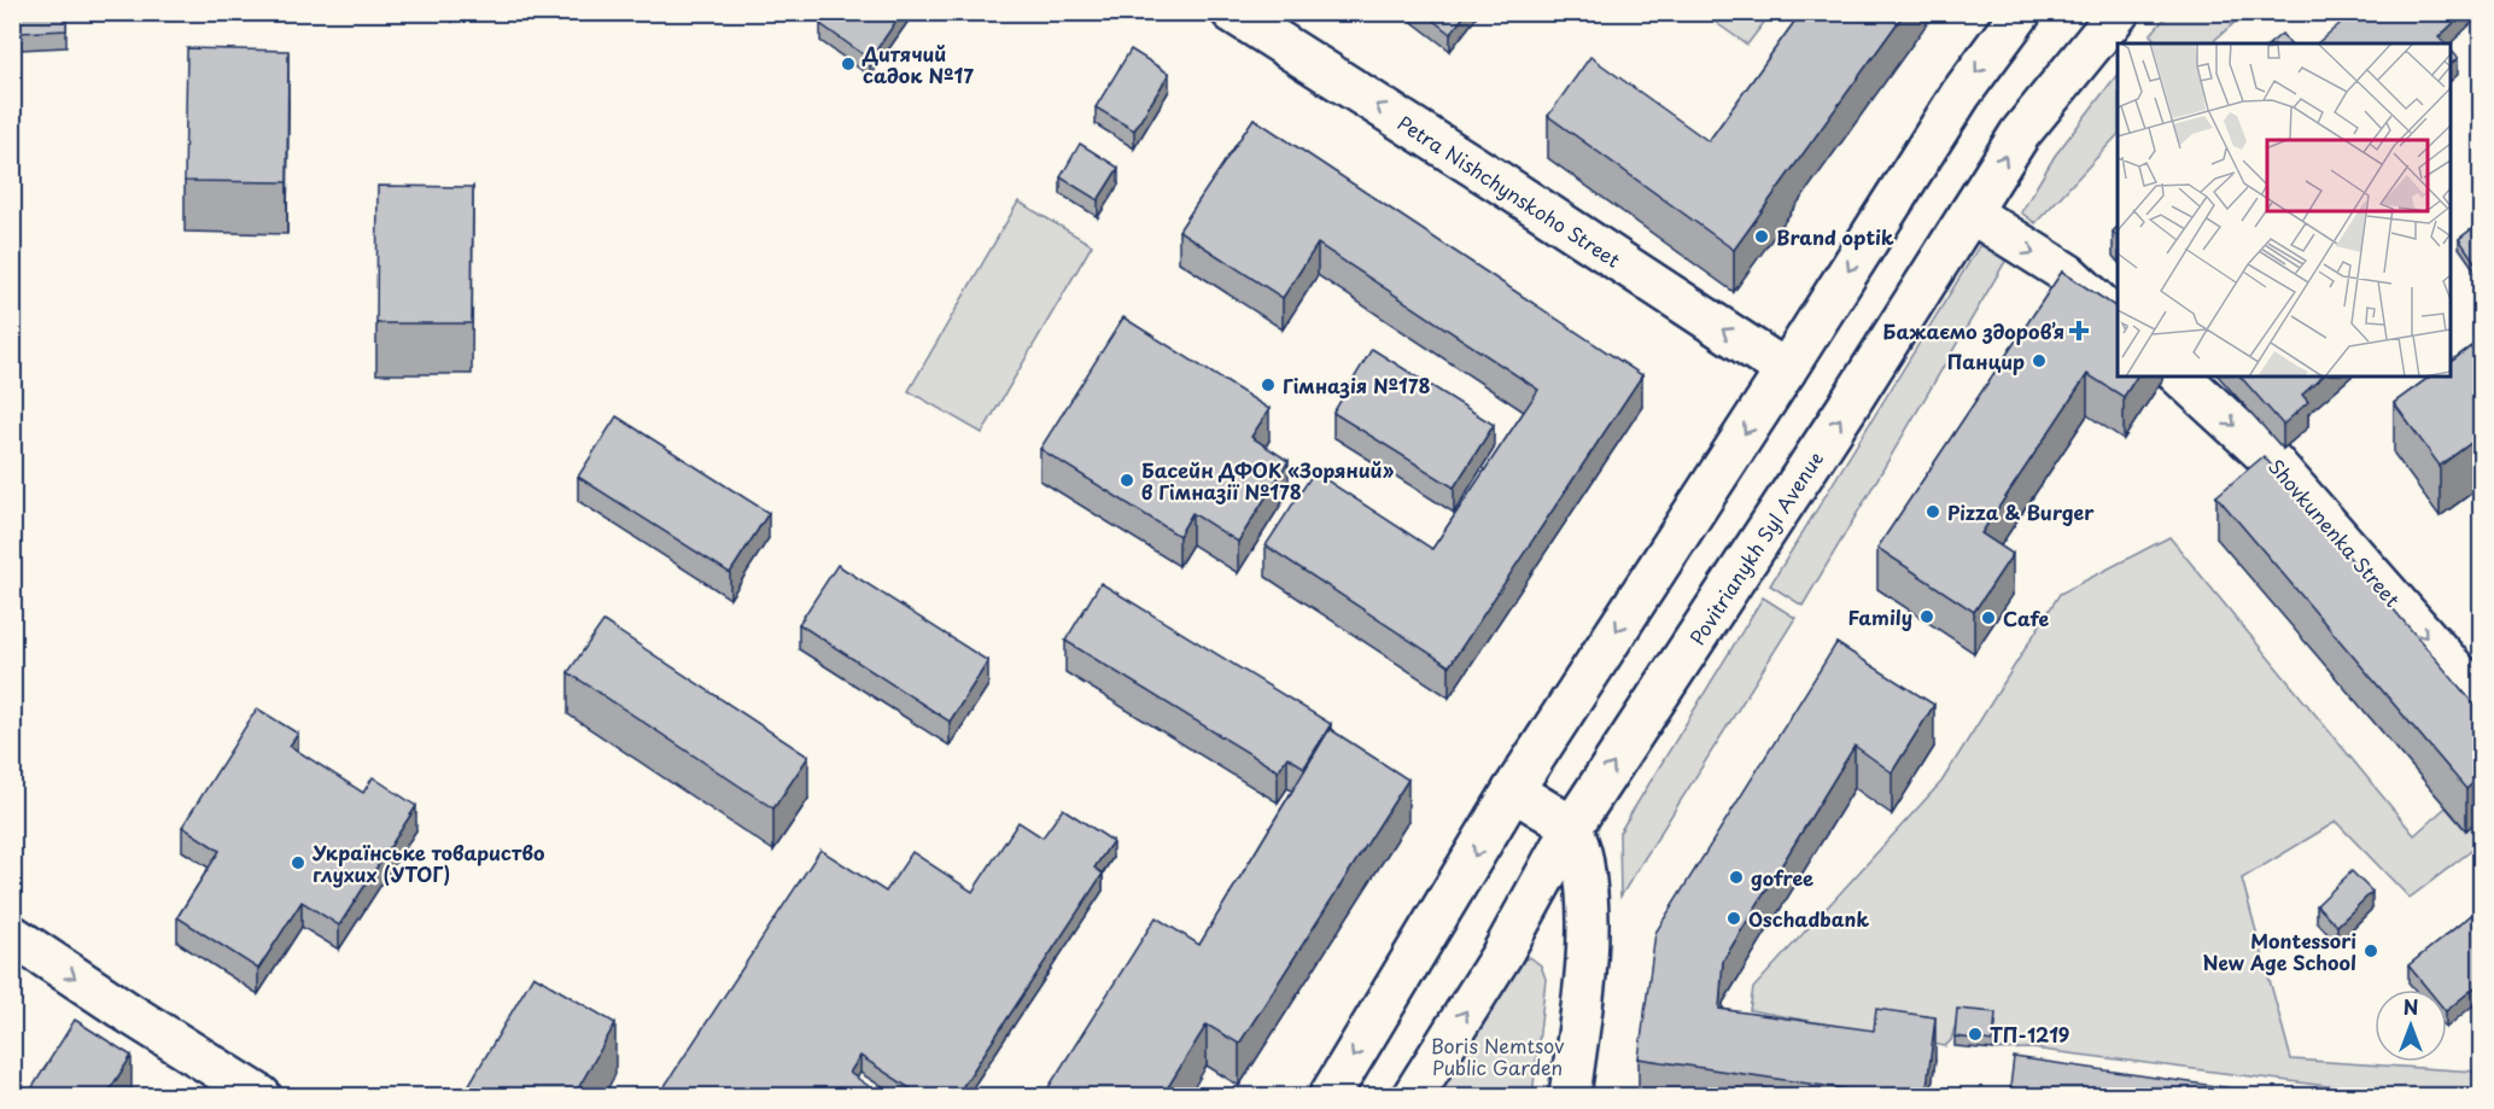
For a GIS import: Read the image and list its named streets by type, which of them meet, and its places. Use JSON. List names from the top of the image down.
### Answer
{
  "streets": {
    "main road": ["Petra Nishchynskoho Street", "Shovkunenka Street", "Povitrianykh Syl Avenue"]
  },
  "one_way": ["Petra Nishchynskoho Street", "Shovkunenka Street"],
  "parks": ["Boris Nemtsov Public Garden"],
  "places": {
    "other": [
      "Дитячий садок №17",
      "Brand optik",
      "Панцир",
      "Гімназія №178",
      "Басейн ДФОК «Зоряний» в Гімназії №178",
      "Pizza & Burger",
      "Family",
      "Cafe",
      "Українське товариство глухих (УТОГ)",
      "gofree",
      "Oschadbank",
      "Montessori New Age School",
      "ТП-1219"
    ],
    "health": ["Бажаємо здоровʼя"]
  },
  "north": "top"
}
